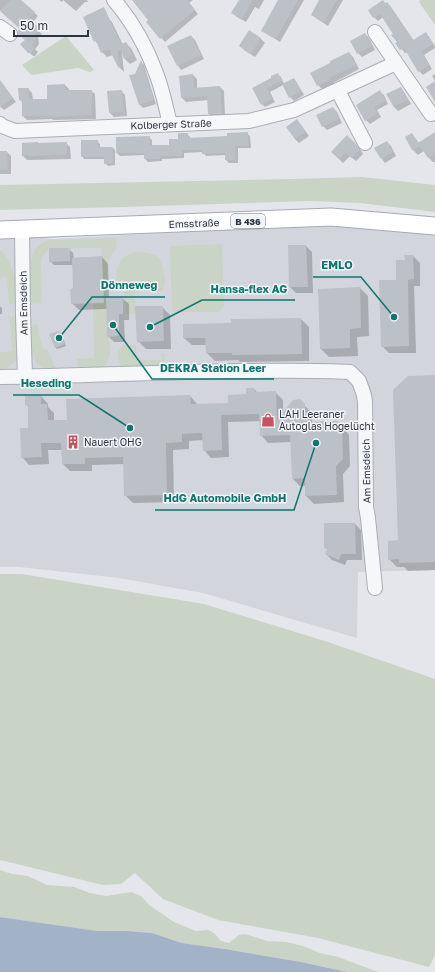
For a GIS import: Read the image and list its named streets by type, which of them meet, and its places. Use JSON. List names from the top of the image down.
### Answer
{
  "streets": {
    "main road": ["B 436", "Emsstraße"],
    "street": ["Kolberger Straße", "Am Emsdeich"]
  },
  "crossings": [
    ["Emsstraße", "Am Emsdeich"]
  ],
  "places": {
    "other": [
      "EMLO",
      "DEKRA Station Leer",
      "Hansa-flex AG",
      "Dönneweg",
      "Heseding",
      "HdG Automobile GmbH"
    ],
    "shop": ["LAH Leeraner Autoglas Hogelücht"],
    "building": ["Nauert OHG"]
  },
  "scale_bar": "50 m"
}
